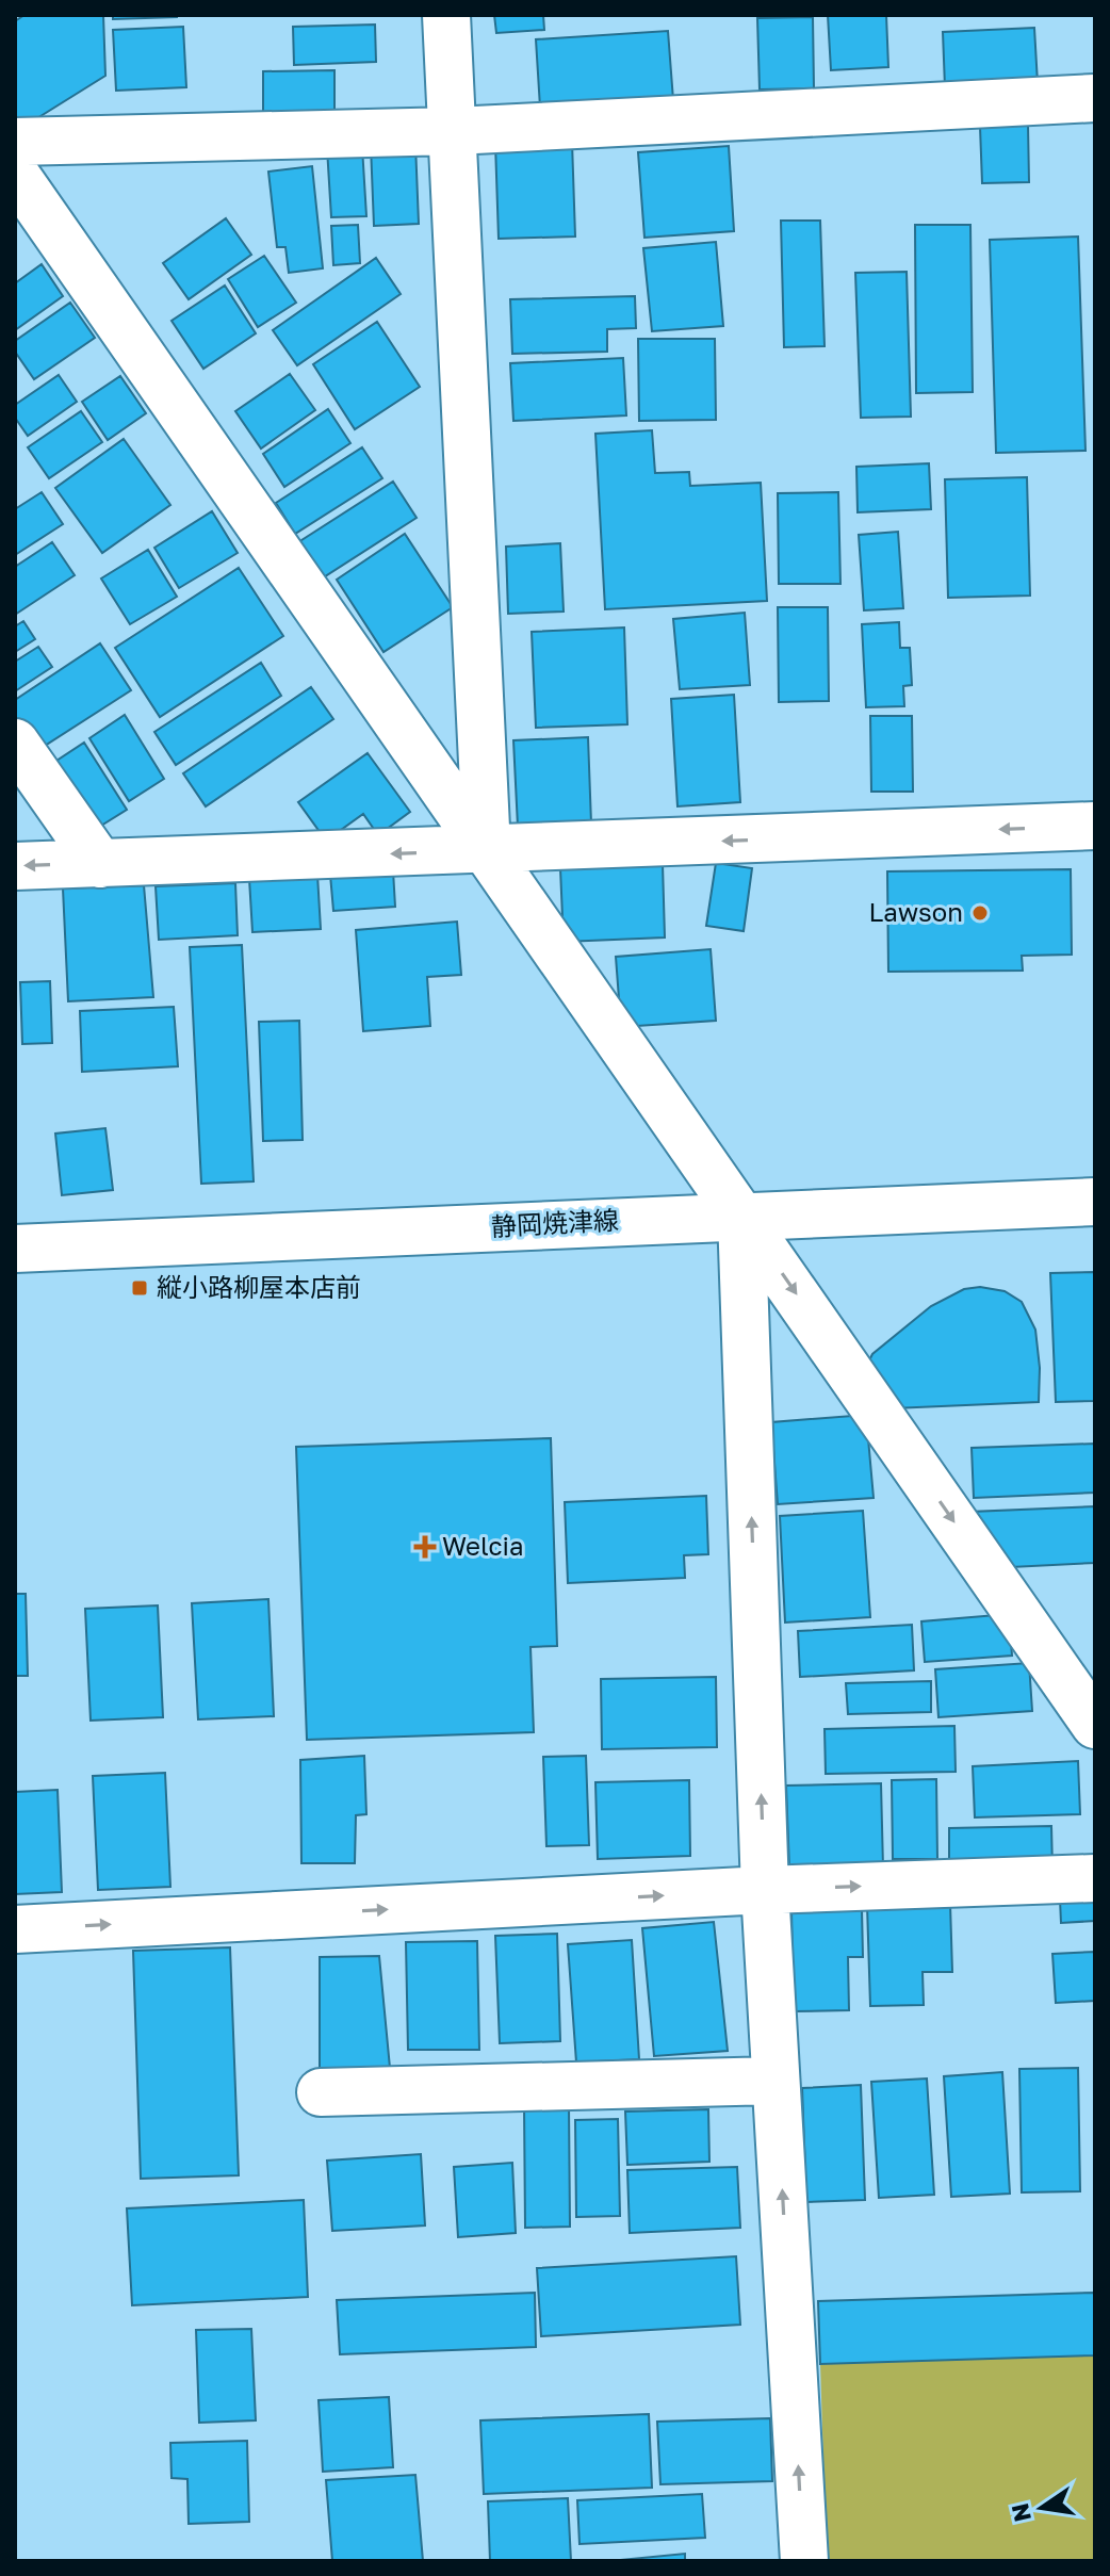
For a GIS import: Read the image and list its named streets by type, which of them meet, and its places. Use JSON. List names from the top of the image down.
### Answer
{
  "streets": {
    "street": ["静岡焼津線"]
  },
  "places": {
    "other": ["Lawson"],
    "transit": ["縦小路柳屋本店前"],
    "health": ["Welcia"]
  },
  "north": "left"
}
